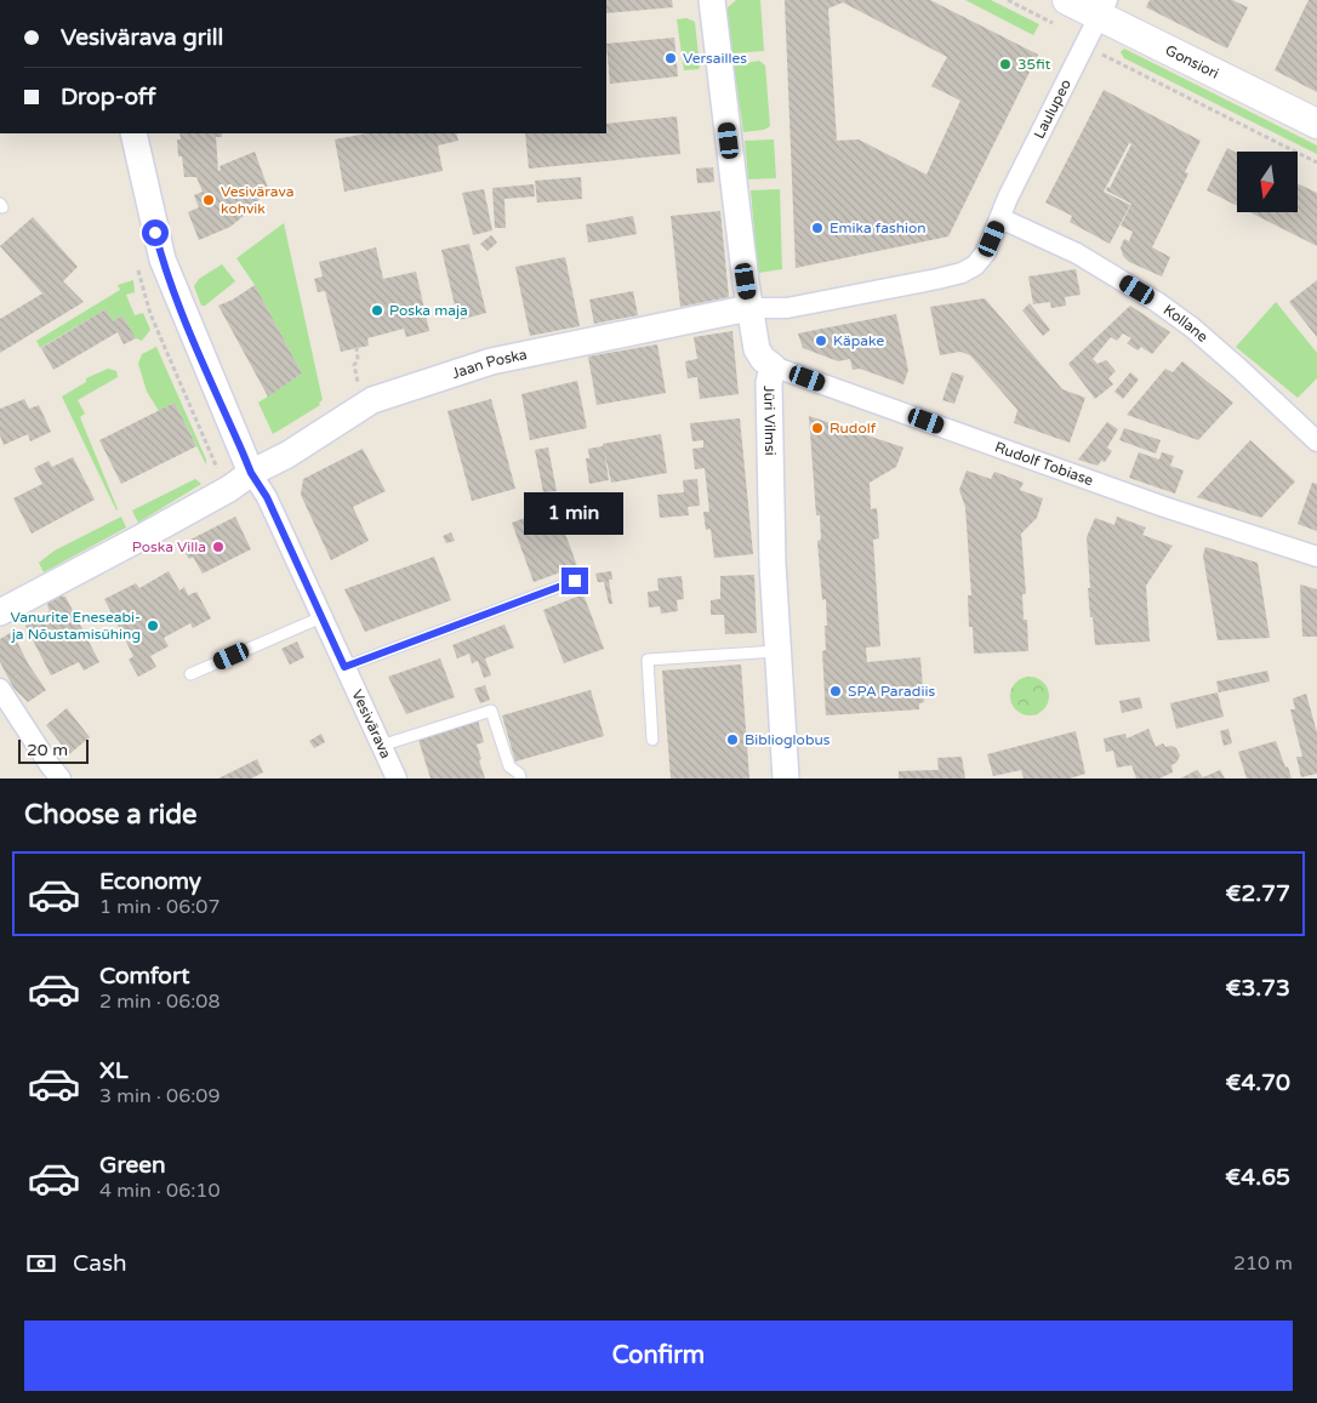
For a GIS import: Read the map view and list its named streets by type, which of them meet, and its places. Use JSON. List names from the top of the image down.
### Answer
{
  "streets": {
    "main road": ["Gonsiori"],
    "street": [
      "Laulupeo",
      "Kollane",
      "Jaan Poska",
      "Jüri Vilmsi",
      "Rudolf Tobiase",
      "Vesivärava"
    ]
  },
  "crossings": [
    ["Gonsiori", "Laulupeo"],
    ["Laulupeo", "Kollane"],
    ["Laulupeo", "Jaan Poska"],
    ["Kollane", "Jaan Poska"],
    ["Jaan Poska", "Jüri Vilmsi"],
    ["Jaan Poska", "Vesivärava"],
    ["Jüri Vilmsi", "Rudolf Tobiase"]
  ],
  "places": [
    "Versailles",
    "35fit",
    "Vesivärava kohvik",
    "Emika fashion",
    "Poska maja",
    "Käpake",
    "Rudolf",
    "Poska Villa",
    "Vanurite Eneseabi- ja Nõustamisühing",
    "SPA Paradiis",
    "Biblioglobus"
  ],
  "scale_bar": "20 m",
  "north": "bottom",
  "page": {
    "banner": ["Vesivärava grill", "Drop-off"],
    "bubble": "1 min",
    "scale": "20 m",
    "heading": "Choose a ride",
    "list": [
      {
        "name": "Economy",
        "note": "1 min · 06:07",
        "value": "€2.77"
      },
      {
        "name": "Comfort",
        "note": "2 min · 06:08",
        "value": "€3.73"
      },
      {
        "name": "XL",
        "note": "3 min · 06:09",
        "value": "€4.70"
      },
      {
        "name": "Green",
        "note": "4 min · 06:10",
        "value": "€4.65"
      }
    ],
    "pay": ["Cash", "210 m"],
    "buttons": "Confirm"
  }
}
